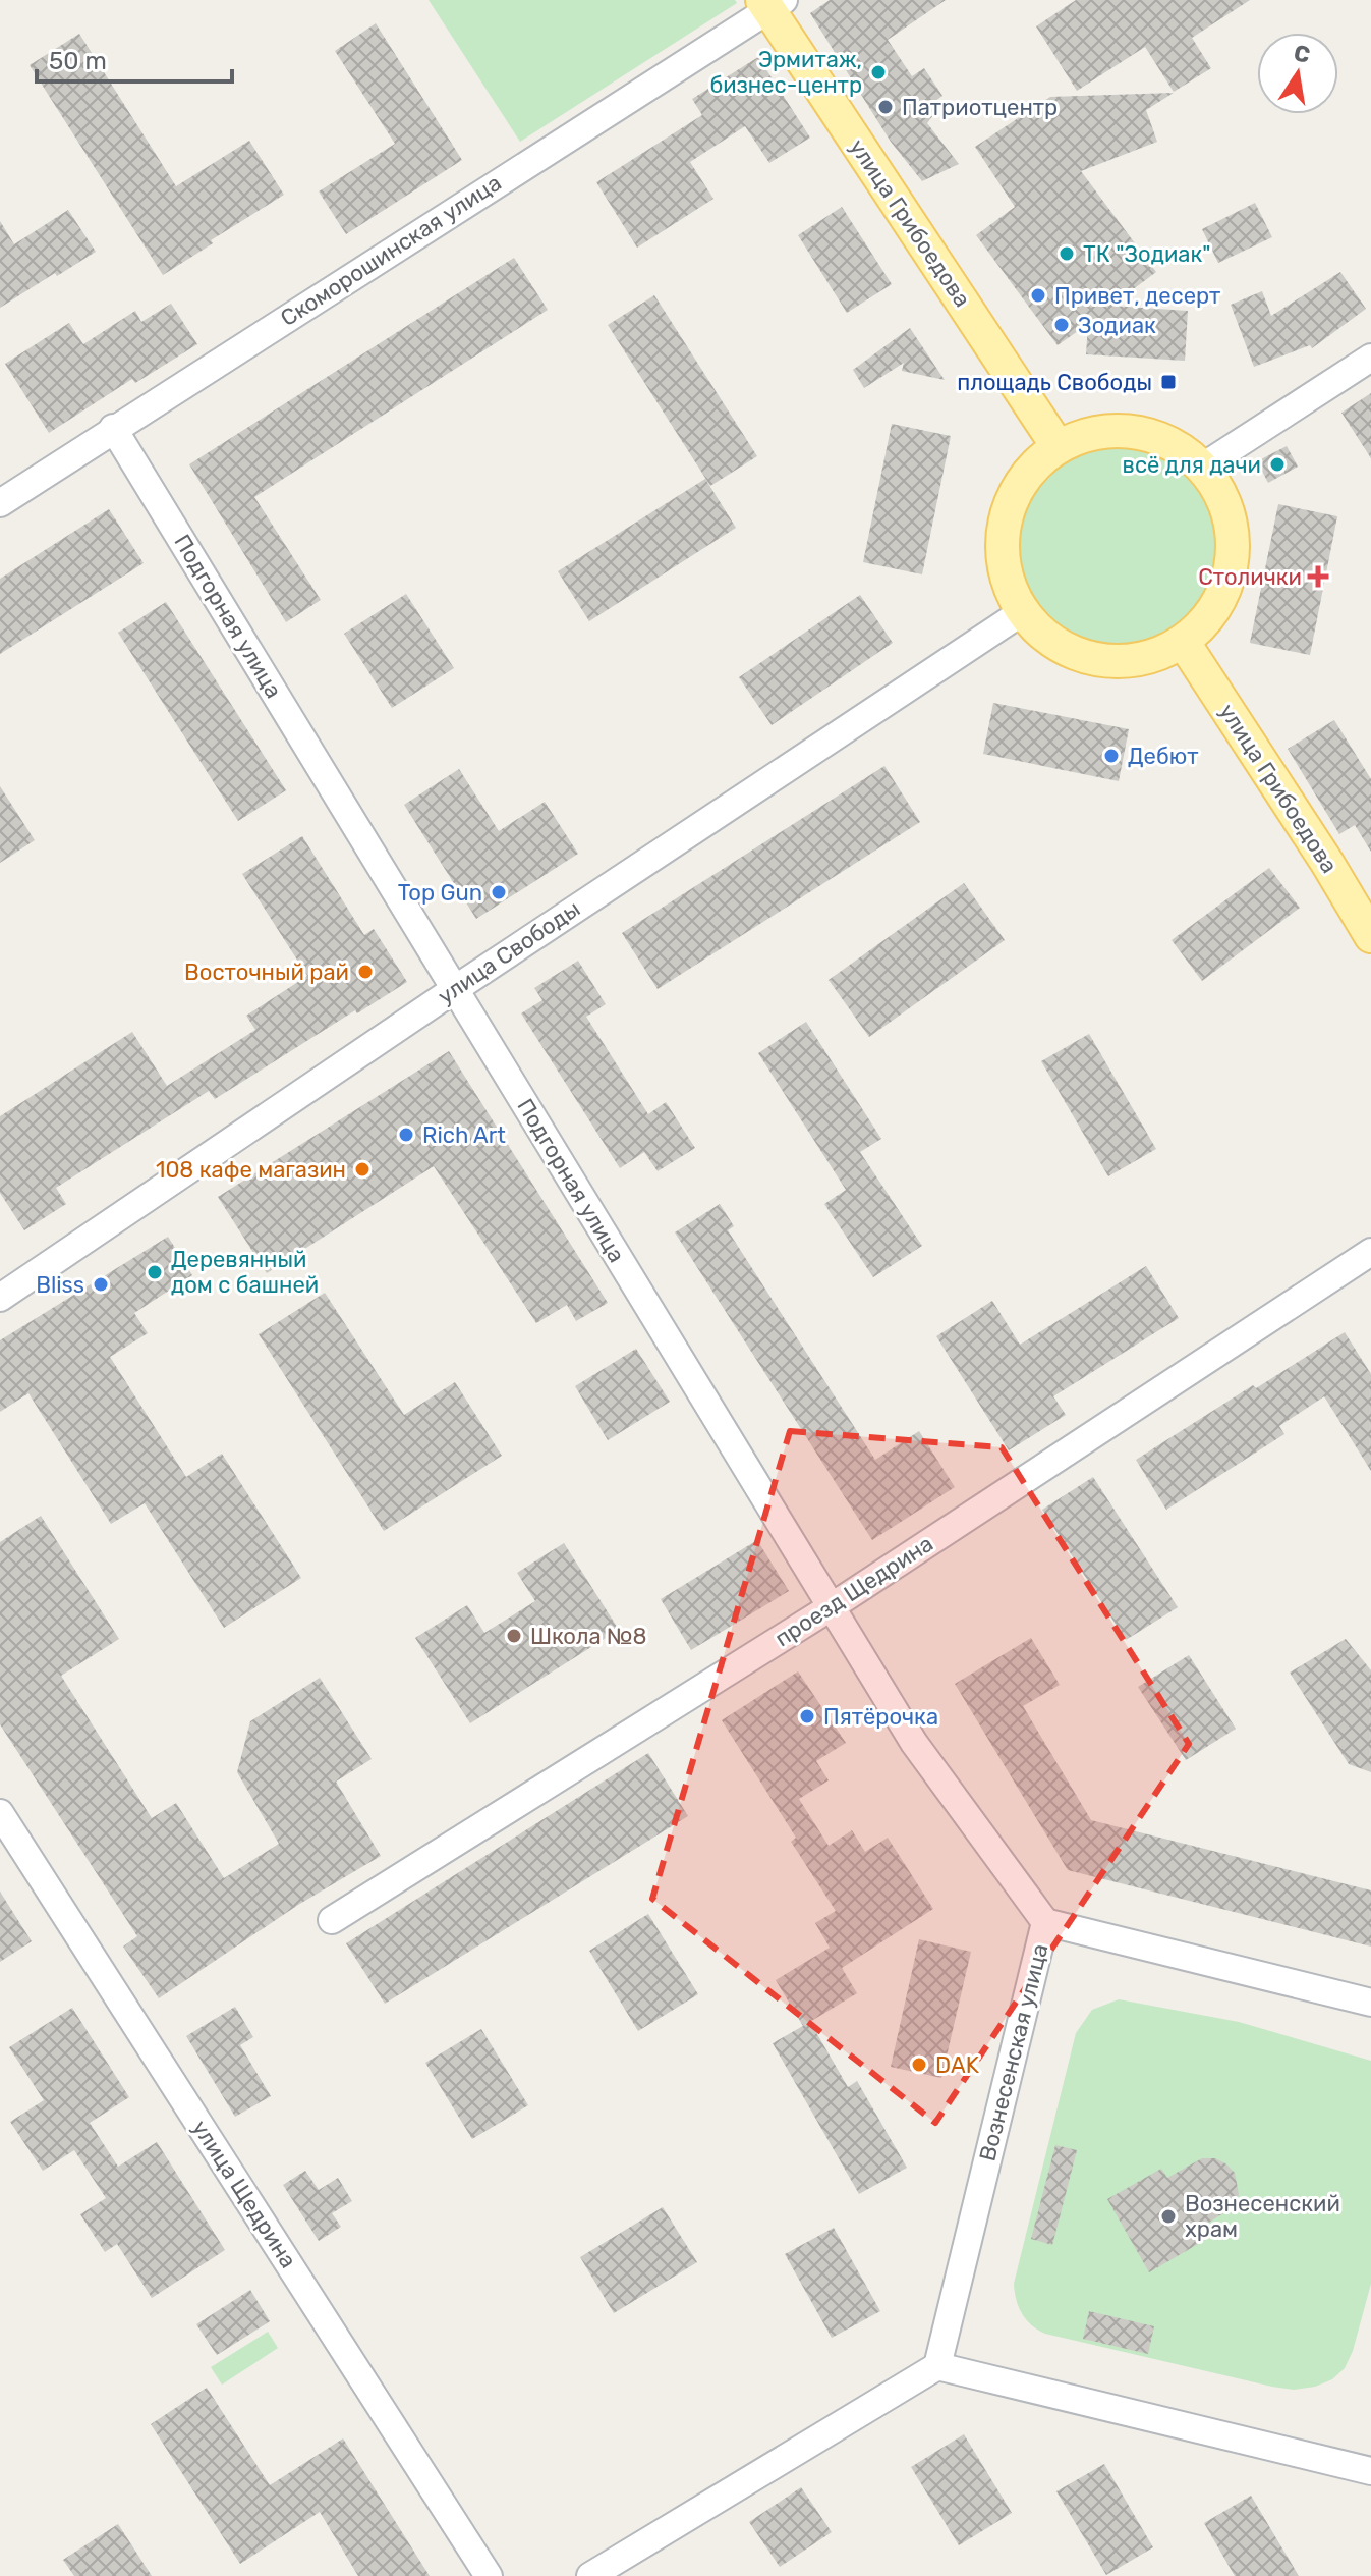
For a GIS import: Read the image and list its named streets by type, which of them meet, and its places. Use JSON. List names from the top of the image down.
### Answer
{
  "streets": {
    "main road": ["улица Грибоедова"],
    "street": [
      "Скоморошинская улица",
      "Подгорная улица",
      "улица Свободы",
      "проезд Щедрина",
      "Вознесенская улица",
      "улица Щедрина"
    ]
  },
  "crossings": [
    ["улица Грибоедова", "Скоморошинская улица"],
    ["улица Грибоедова", "улица Свободы"],
    ["Скоморошинская улица", "Подгорная улица"],
    ["Подгорная улица", "улица Свободы"],
    ["Подгорная улица", "проезд Щедрина"],
    ["Подгорная улица", "Вознесенская улица"]
  ],
  "places": {
    "other": [
      "Эрмитаж, бизнес-центр",
      "Патриотцентр",
      "ТК \"Зодиак\"",
      "Привет, десерт",
      "Зодиак",
      "всё для дачи",
      "Дебют",
      "Top Gun",
      "Восточный рай",
      "Rich Art",
      "108 кафе магазин",
      "Деревянный дом с башней",
      "Bliss",
      "Школа №8",
      "Пятёрочка",
      "DAK",
      "Вознесенский храм"
    ],
    "transit": ["площадь Свободы"],
    "health": ["Столички"]
  },
  "scale_bar": "50 m",
  "north": "top"
}
